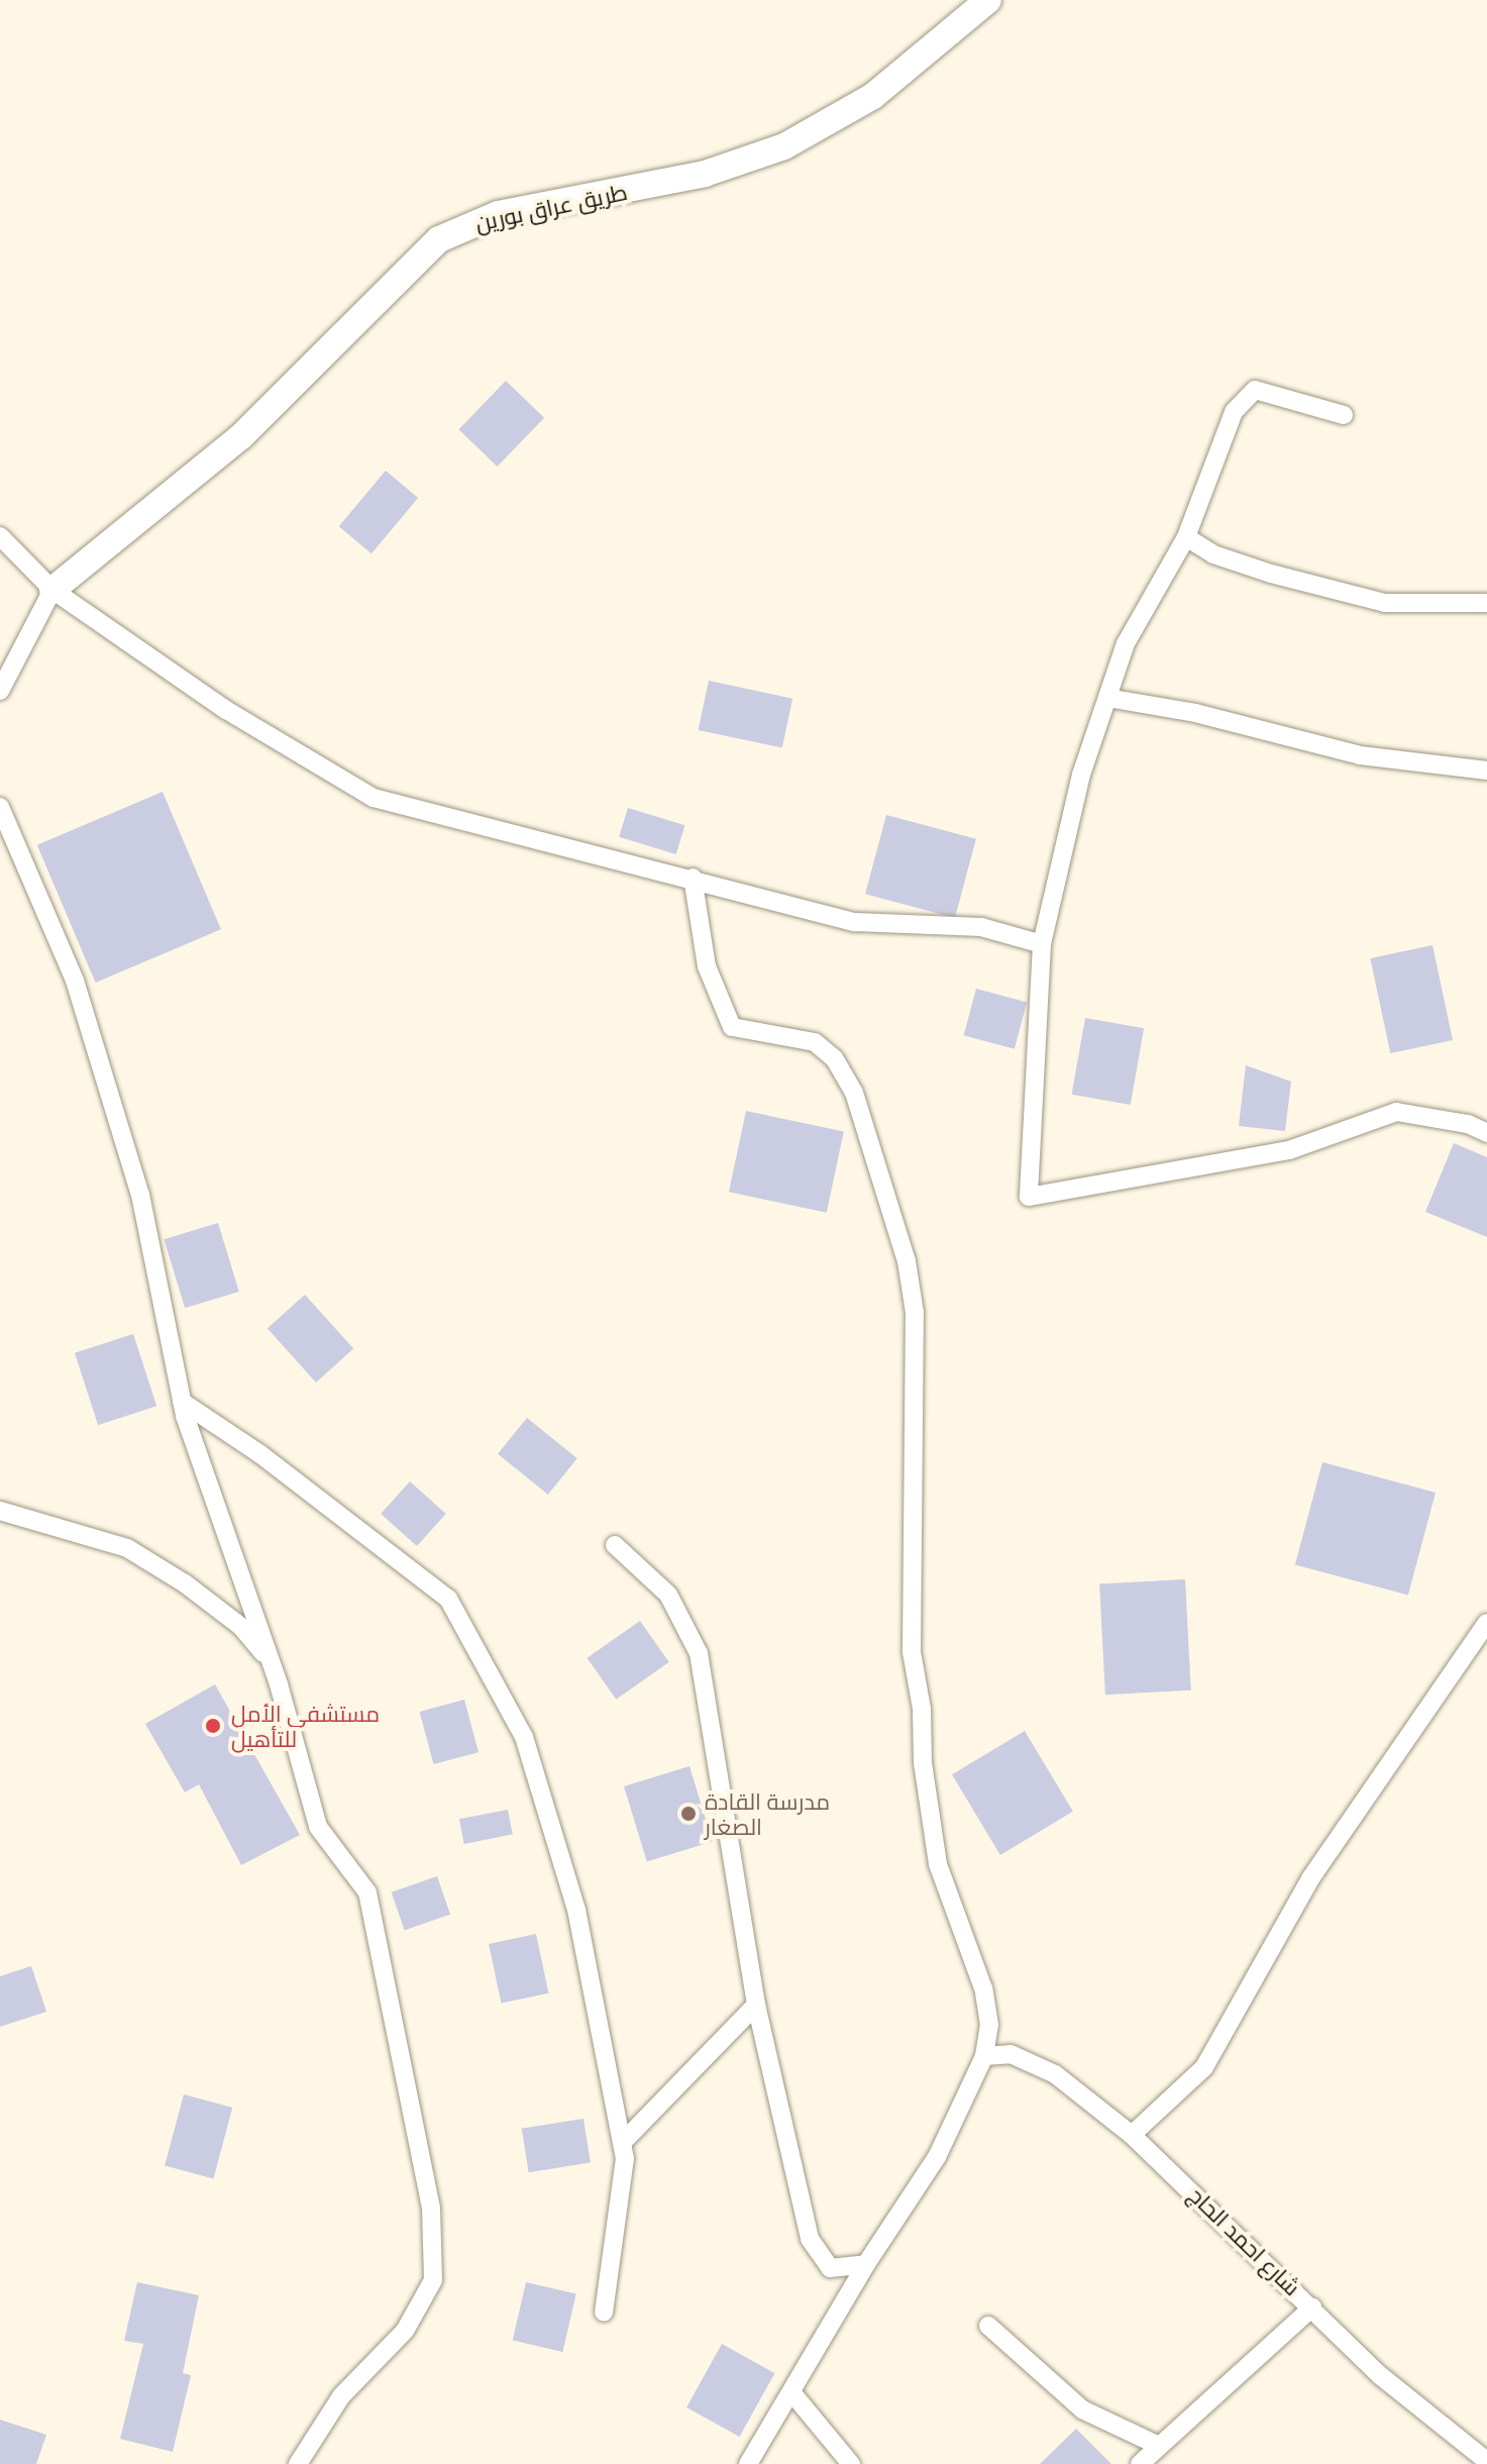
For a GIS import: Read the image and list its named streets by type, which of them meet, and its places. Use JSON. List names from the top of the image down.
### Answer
{
  "streets": {
    "street": ["طريق عراق بورين", "شارع احمد الحاج"]
  },
  "places": ["مستشفى الأمل للتأهيل", "مدرسة القادة الصغار"]
}
